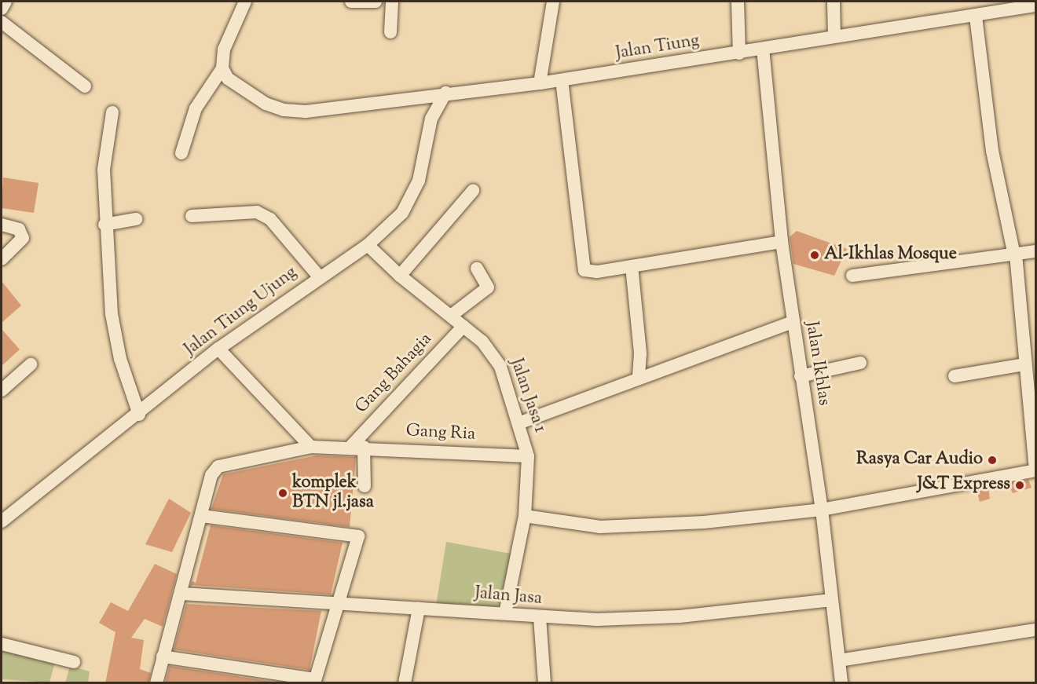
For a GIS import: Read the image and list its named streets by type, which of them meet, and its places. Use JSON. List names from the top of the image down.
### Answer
{
  "streets": {
    "street": [
      "Jalan Tiung",
      "Jalan Tiung Ujung",
      "Jalan Ikhlas",
      "Gang Bahagia",
      "Jalan Jasa 1",
      "Gang Ria",
      "Jalan Jasa"
    ]
  },
  "crossings": [
    ["Jalan Tiung", "Jalan Tiung Ujung"],
    ["Jalan Tiung", "Jalan Ikhlas"],
    ["Jalan Tiung Ujung", "Jalan Jasa 1"],
    ["Jalan Ikhlas", "Jalan Jasa"],
    ["Gang Bahagia", "Jalan Jasa 1"],
    ["Gang Bahagia", "Gang Ria"],
    ["Jalan Jasa 1", "Gang Ria"],
    ["Jalan Jasa 1", "Jalan Jasa"],
    ["Gang Ria", "Jalan Jasa"]
  ],
  "places": [
    "Al-Ikhlas Mosque",
    "Rasya Car Audio",
    "J&T Express",
    "komplek BTN jl.jasa"
  ]
}
